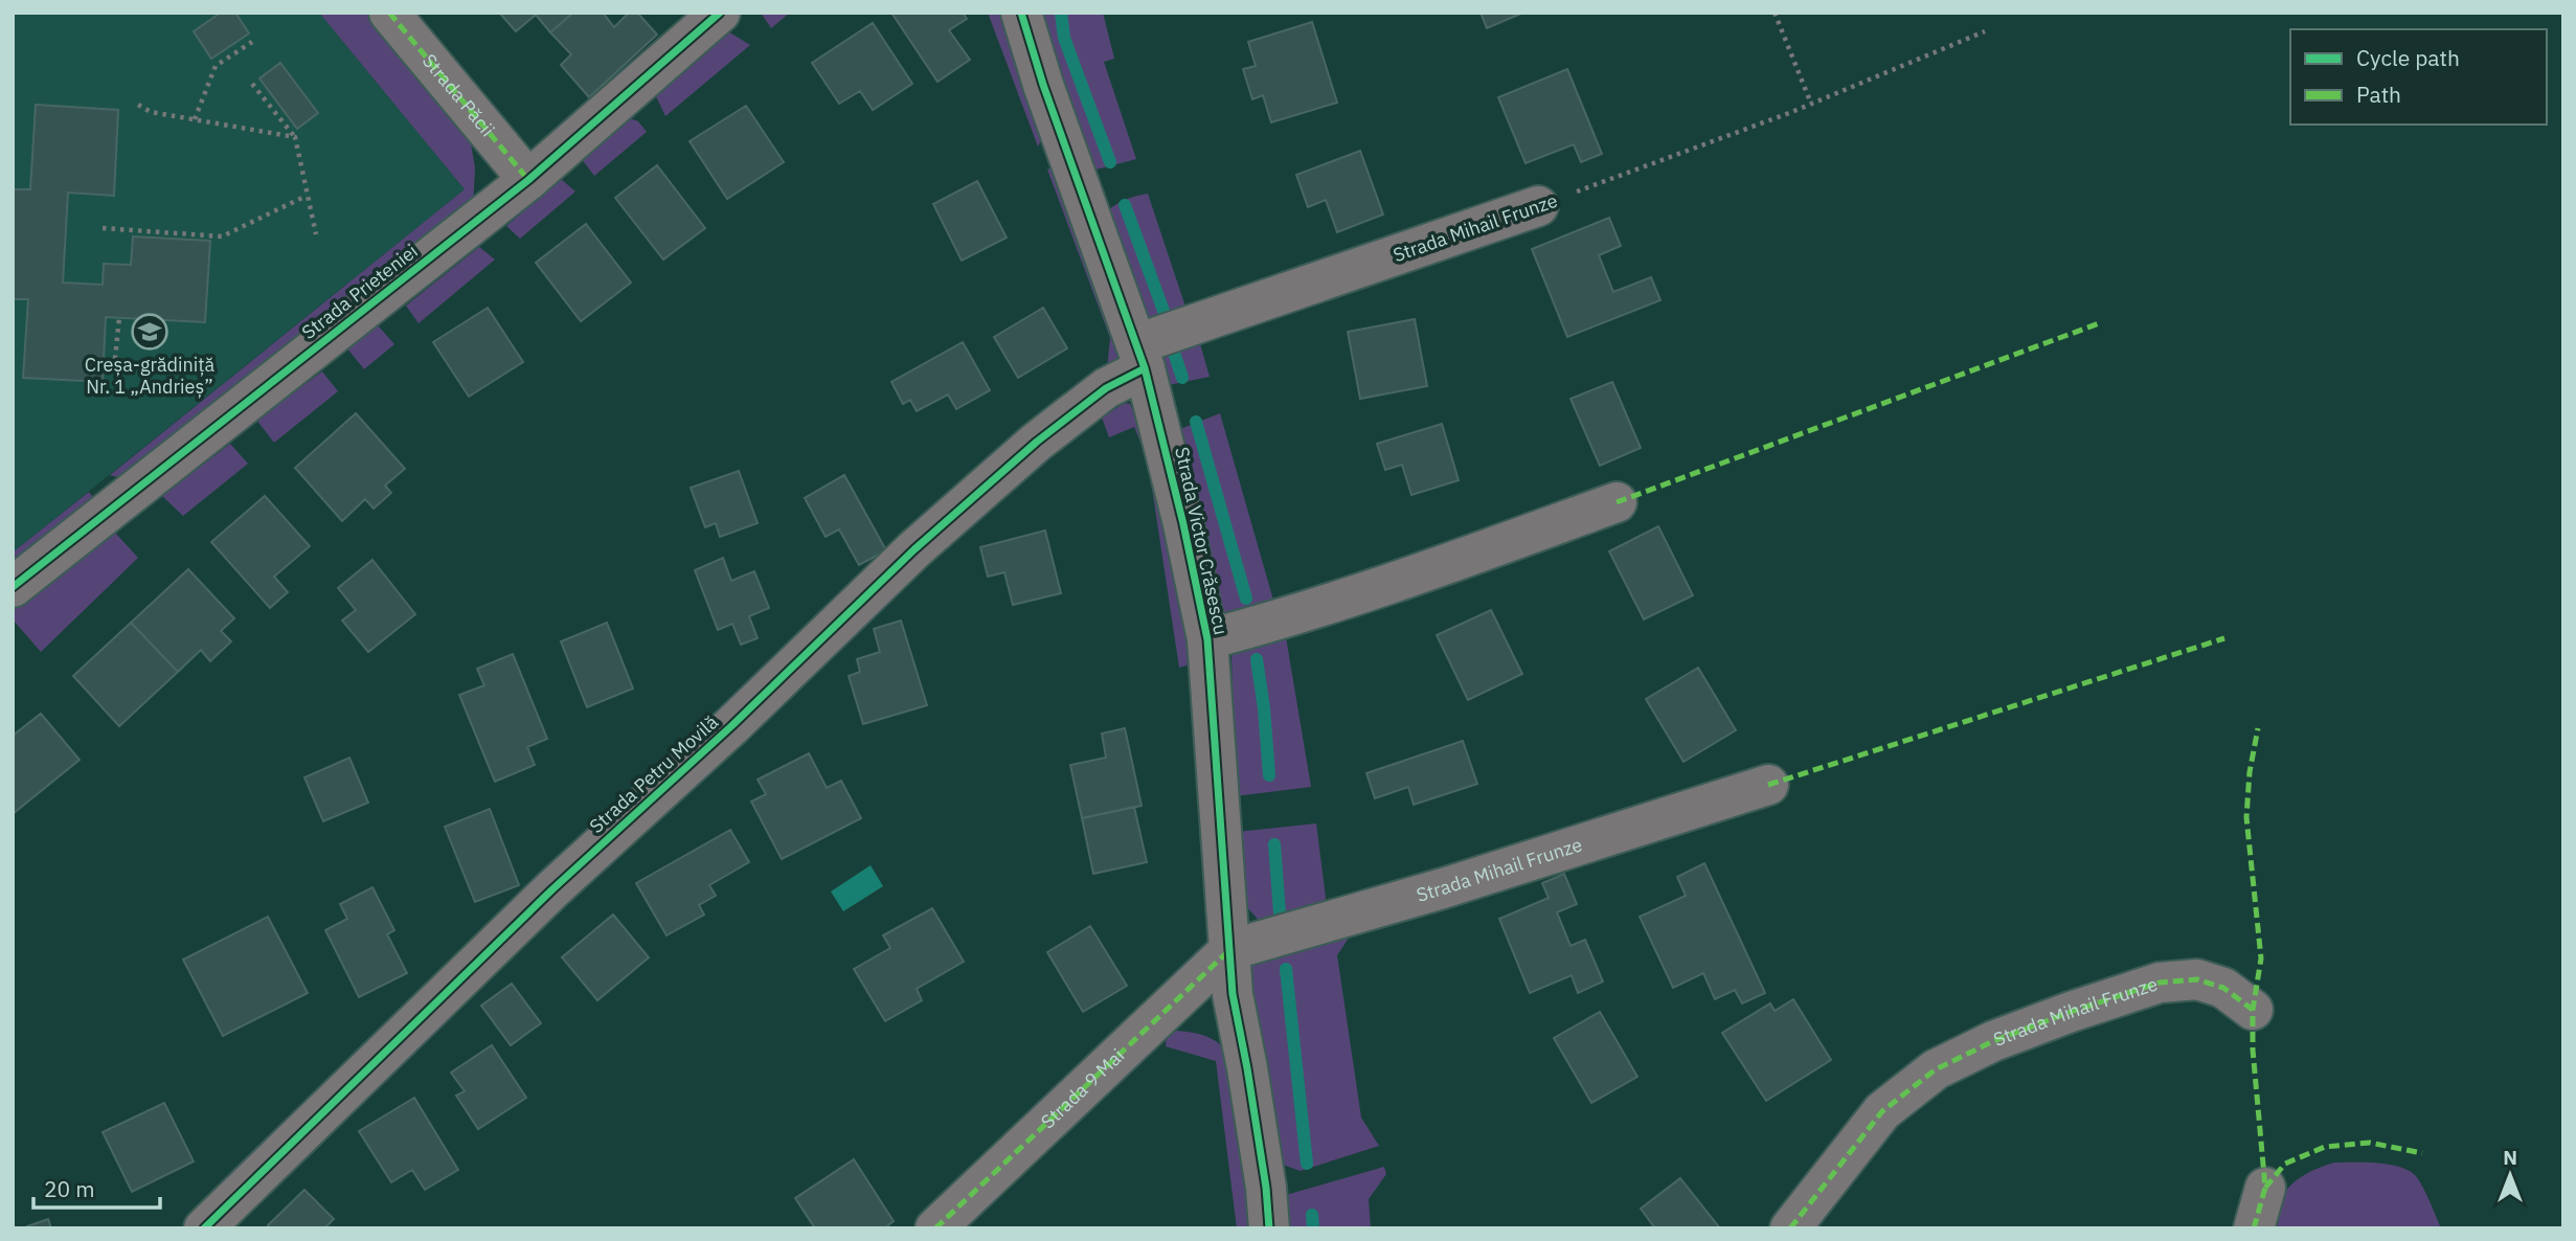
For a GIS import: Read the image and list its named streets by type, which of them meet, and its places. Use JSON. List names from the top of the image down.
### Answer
{
  "streets": {
    "street": [
      "Strada Păcii",
      "Strada Mihail Frunze",
      "Strada Prieteniei",
      "Strada Victor Crăsescu",
      "Strada Petru Movilă",
      "Strada 9 Mai"
    ]
  },
  "crossings": [
    ["Strada Păcii", "Strada Prieteniei"],
    ["Strada Mihail Frunze", "Strada Victor Crăsescu"],
    ["Strada Mihail Frunze", "Strada Petru Movilă"],
    ["Strada Mihail Frunze", "Strada 9 Mai"],
    ["Strada Victor Crăsescu", "Strada Petru Movilă"],
    ["Strada Victor Crăsescu", "Strada 9 Mai"]
  ],
  "places": {
    "school or university": ["Creșa-grădiniță Nr. 1 „Andrieș”"]
  },
  "legend": ["Cycle path", "Path"],
  "scale_bar": "20 m",
  "north": "top"
}
